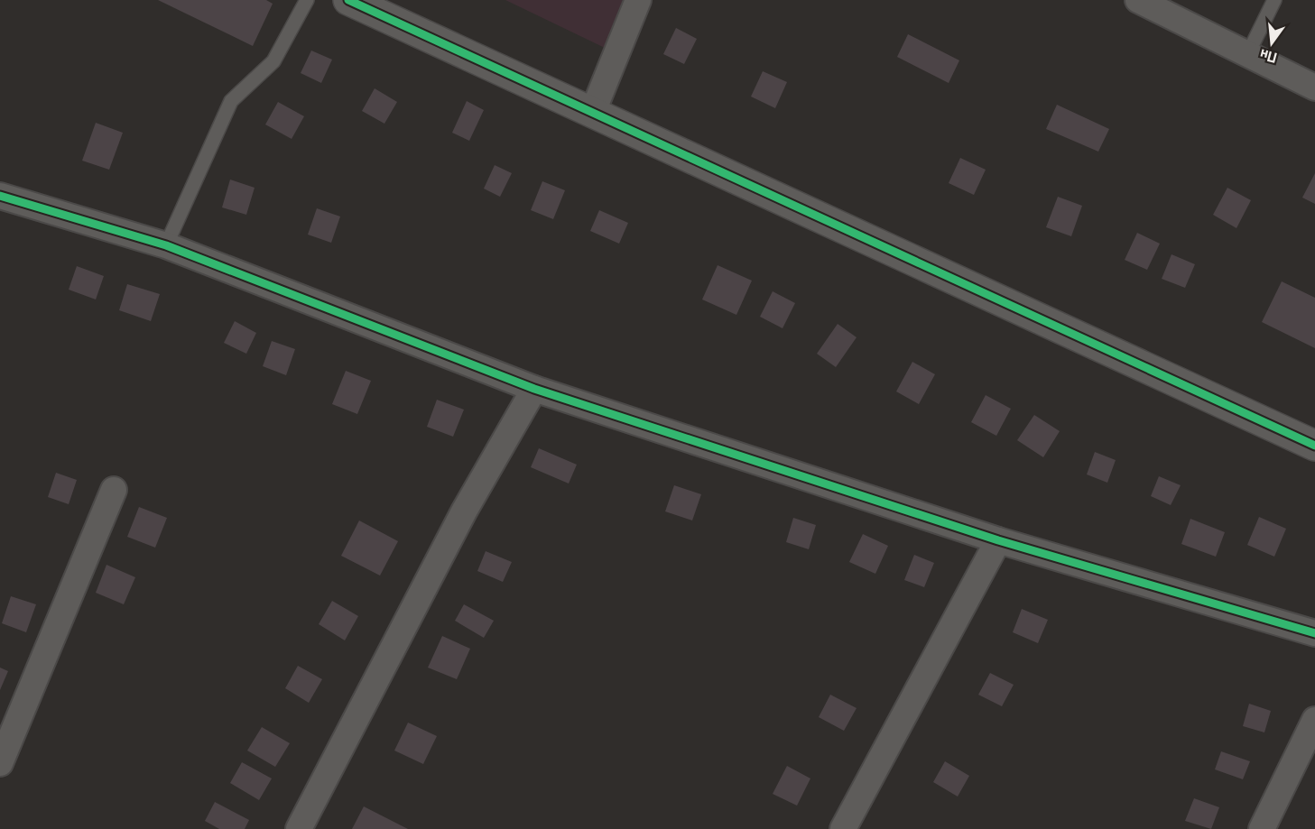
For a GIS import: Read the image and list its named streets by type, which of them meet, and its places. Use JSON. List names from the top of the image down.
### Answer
{
  "north": "bottom"
}
